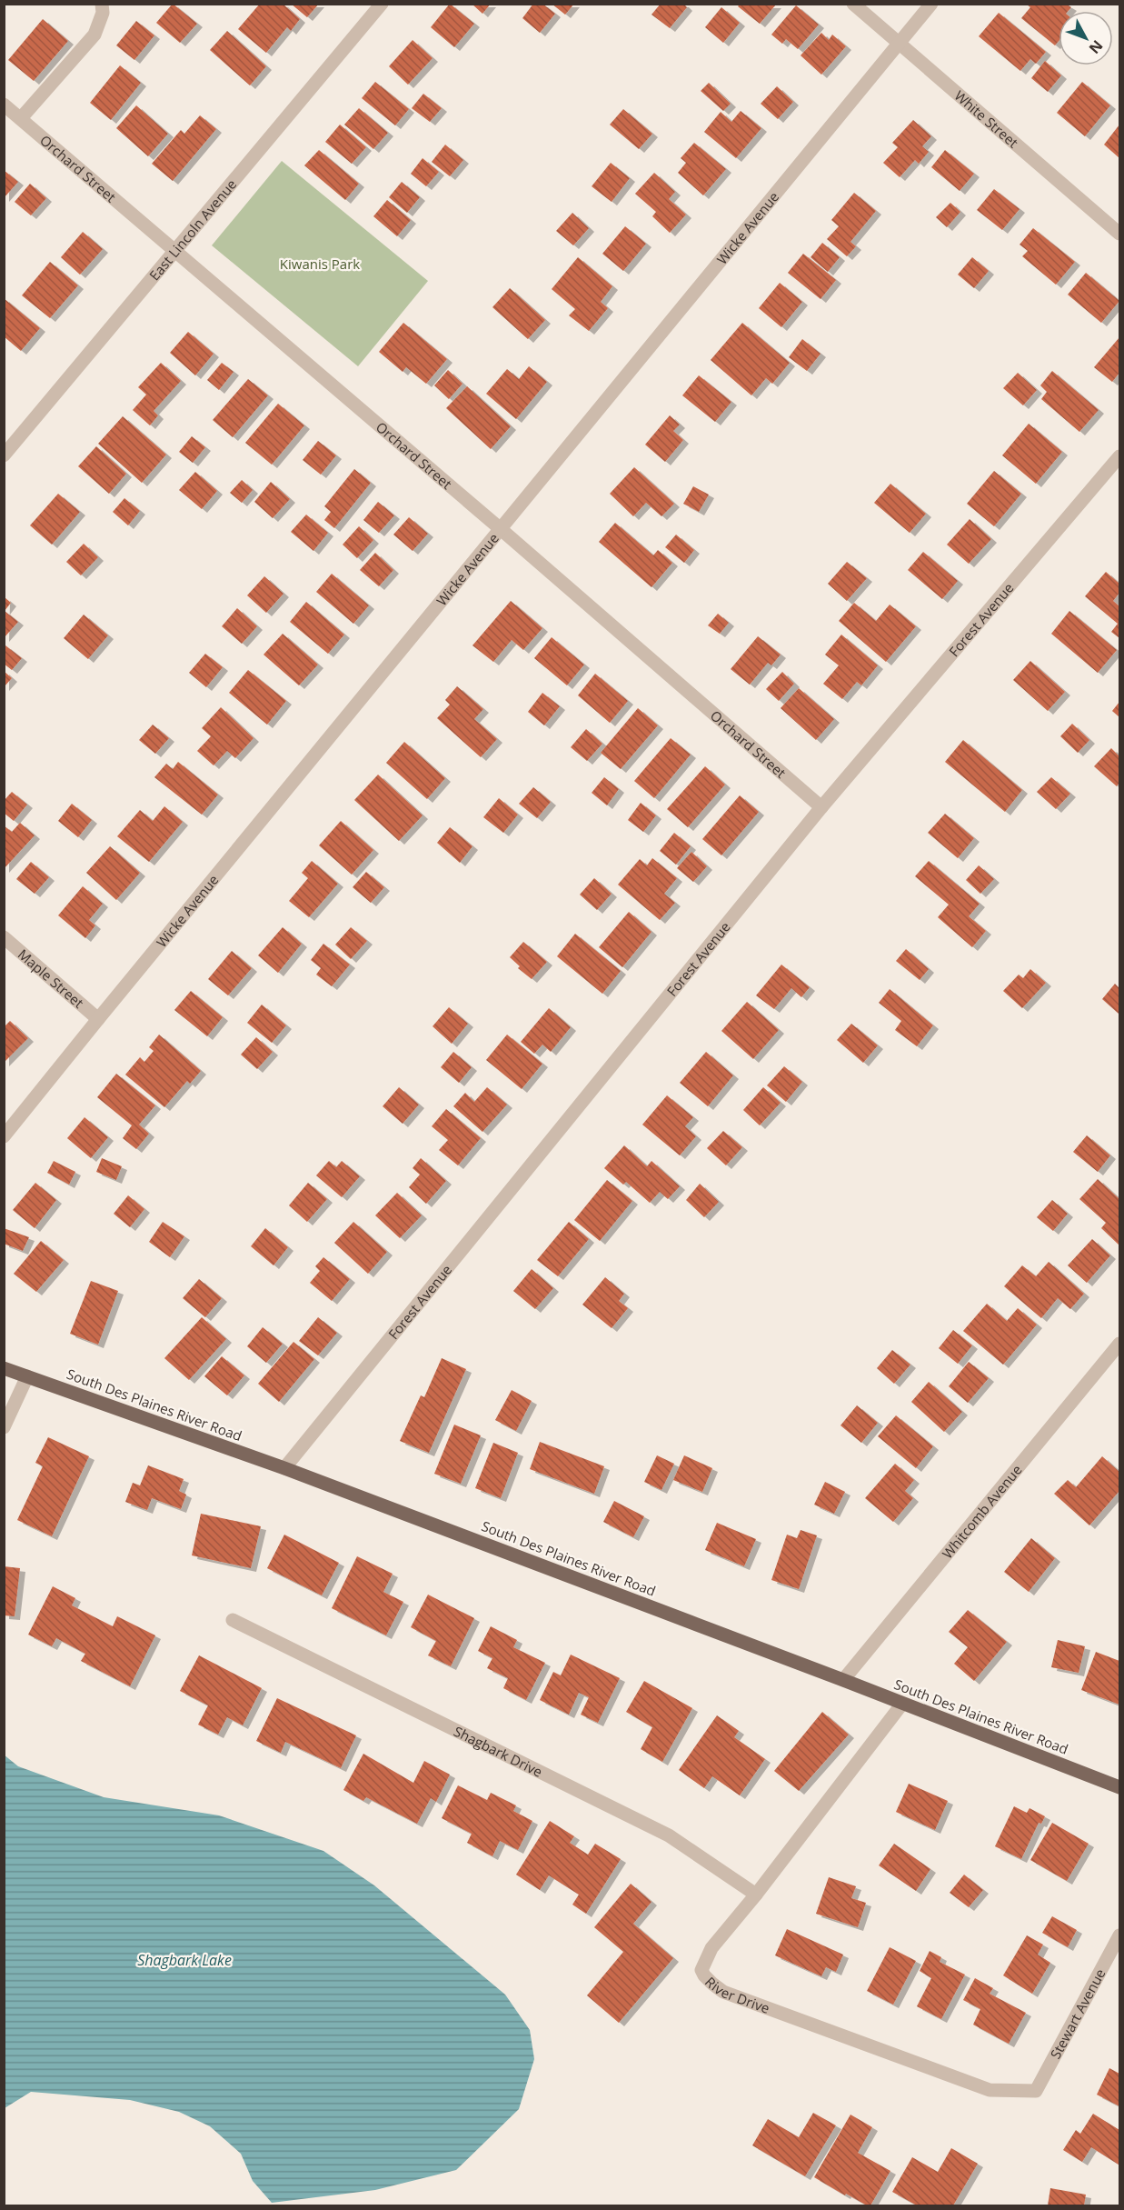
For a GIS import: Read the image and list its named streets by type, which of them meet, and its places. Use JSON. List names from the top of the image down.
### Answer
{
  "streets": {
    "main road": ["South Des Plaines River Road"],
    "street": [
      "White Street",
      "Orchard Street",
      "Wicke Avenue",
      "East Lincoln Avenue",
      "Forest Avenue",
      "Maple Street",
      "Whitcomb Avenue",
      "Shagbark Drive",
      "River Drive",
      "Stewart Avenue"
    ]
  },
  "crossings": [
    ["White Street", "Wicke Avenue"],
    ["Orchard Street", "Wicke Avenue"],
    ["Orchard Street", "East Lincoln Avenue"],
    ["Orchard Street", "Forest Avenue"],
    ["Wicke Avenue", "Maple Street"],
    ["Forest Avenue", "South Des Plaines River Road"],
    ["South Des Plaines River Road", "Whitcomb Avenue"],
    ["South Des Plaines River Road", "River Drive"],
    ["Shagbark Drive", "River Drive"],
    ["River Drive", "Stewart Avenue"]
  ],
  "water": ["Shagbark Lake"],
  "parks": ["Kiwanis Park"],
  "north": "bottom right"
}
